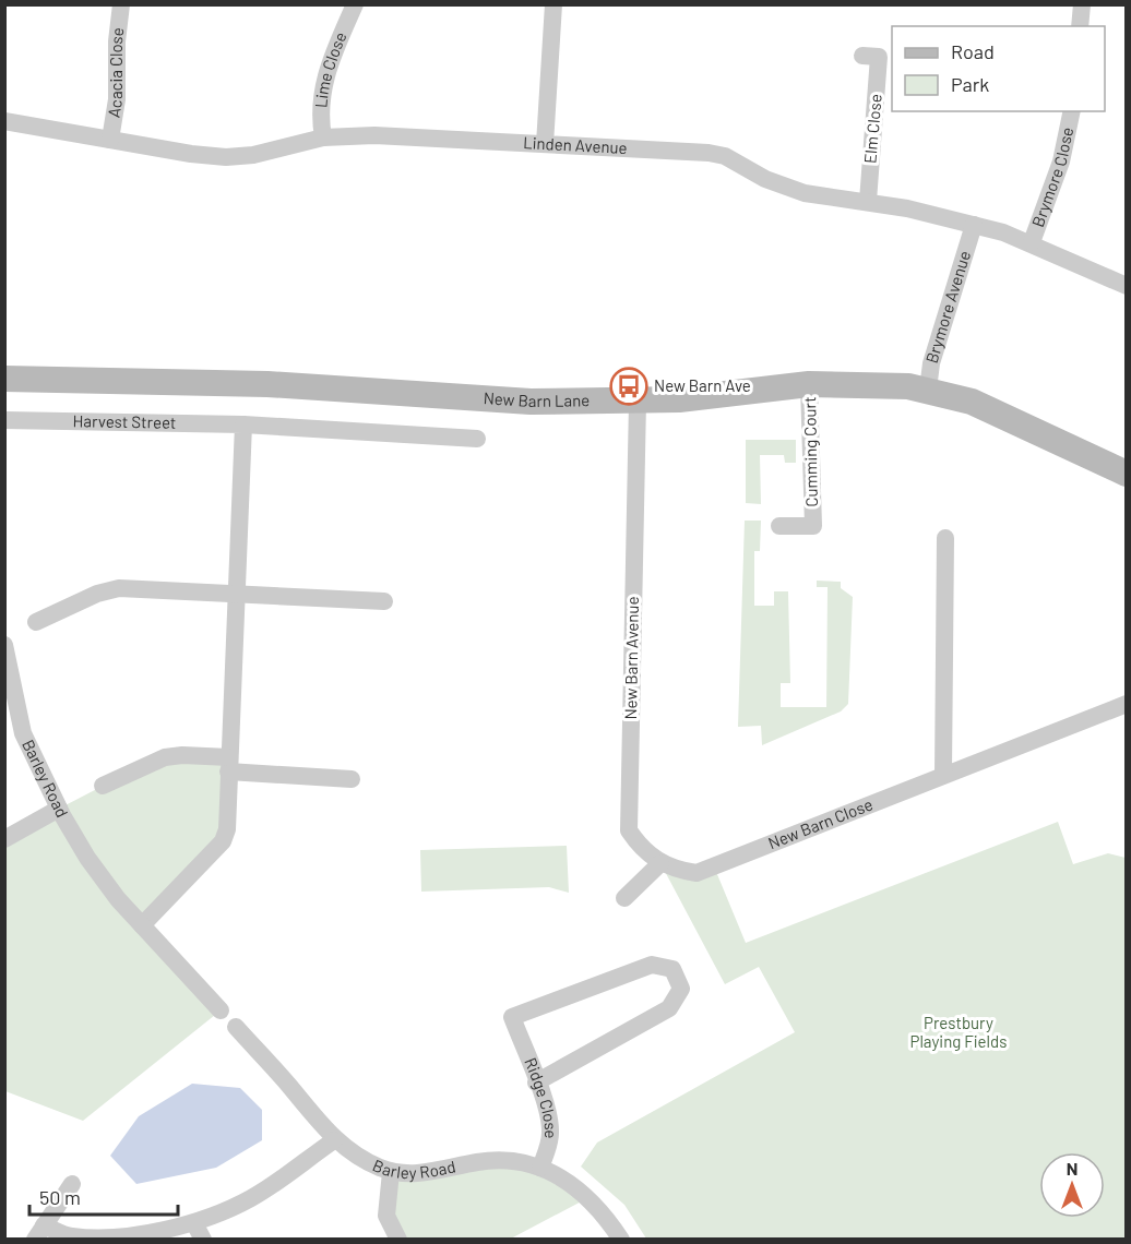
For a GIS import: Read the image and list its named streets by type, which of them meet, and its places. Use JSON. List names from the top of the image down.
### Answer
{
  "streets": {
    "main road": ["New Barn Lane"],
    "street": [
      "Lime Close",
      "Acacia Close",
      "Elm Close",
      "Linden Avenue",
      "Brymore Close",
      "Brymore Avenue",
      "Harvest Street",
      "Cumming Court",
      "New Barn Avenue",
      "Barley Road",
      "New Barn Close",
      "Ridge Close"
    ]
  },
  "crossings": [
    ["Lime Close", "Linden Avenue"],
    ["Acacia Close", "Linden Avenue"],
    ["Elm Close", "Linden Avenue"],
    ["Linden Avenue", "Brymore Close"],
    ["Linden Avenue", "Brymore Avenue"],
    ["Brymore Avenue", "New Barn Lane"],
    ["New Barn Lane", "Cumming Court"],
    ["New Barn Lane", "New Barn Avenue"],
    ["New Barn Avenue", "New Barn Close"],
    ["Barley Road", "Ridge Close"]
  ],
  "parks": ["Prestbury Playing Fields"],
  "places": {
    "bus stop": ["New Barn Ave"]
  },
  "legend": ["Road", "Park"],
  "scale_bar": "50 m",
  "north": "top"
}
